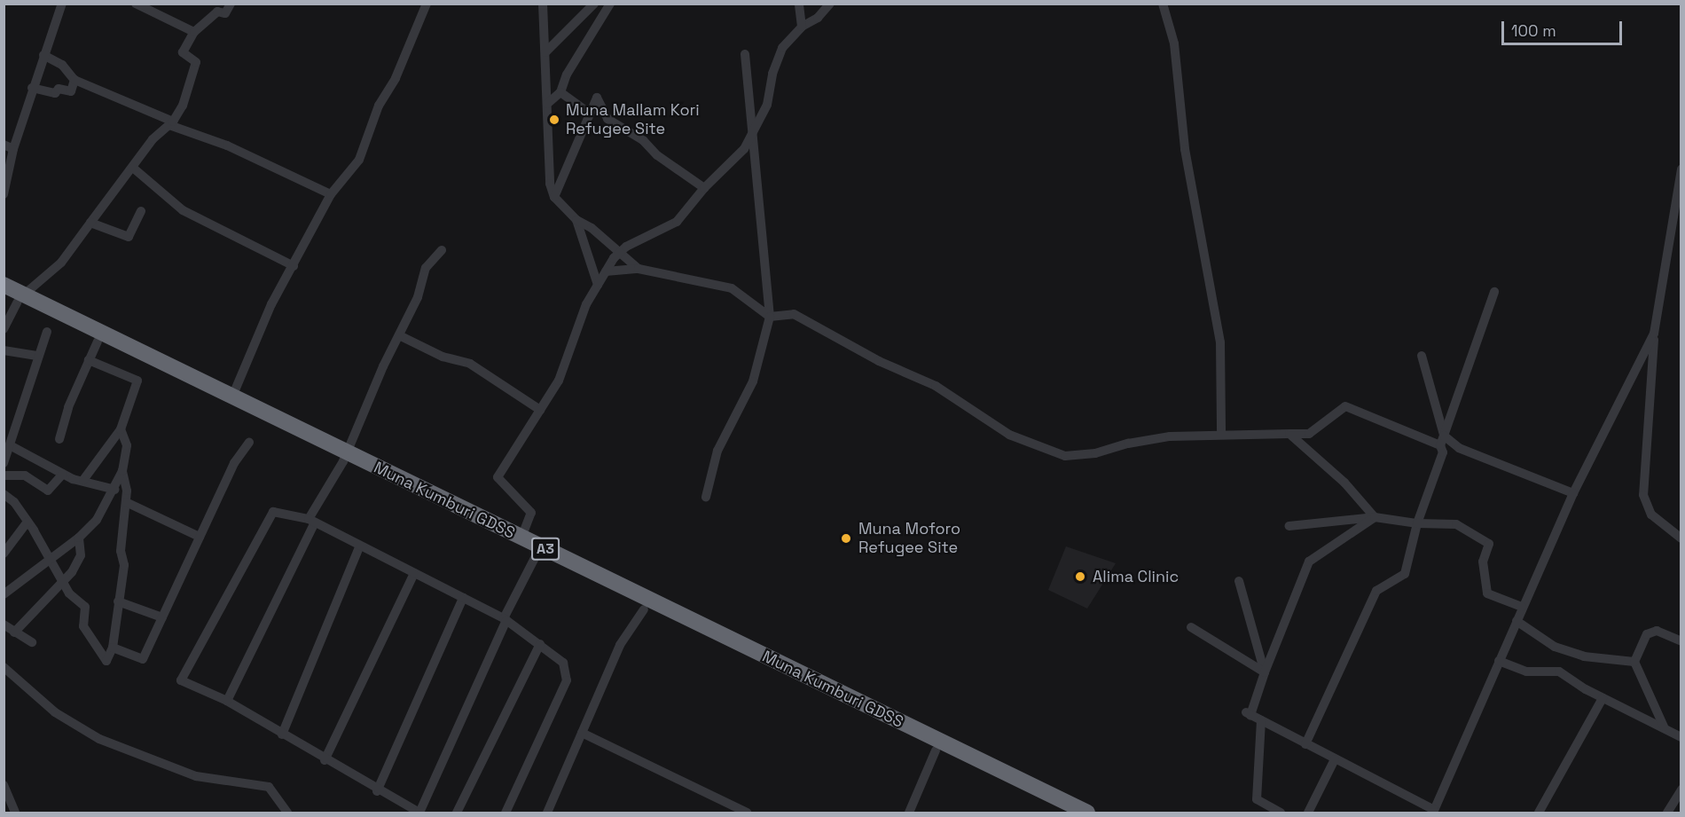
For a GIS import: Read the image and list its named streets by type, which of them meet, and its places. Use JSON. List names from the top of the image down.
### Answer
{
  "streets": {
    "highway": ["Muna Kumburi GDSS", "A3"]
  },
  "places": ["Muna Mallam Kori Refugee Site", "Muna Moforo Refugee Site", "Alima Clinic"],
  "scale_bar": "100 m"
}
